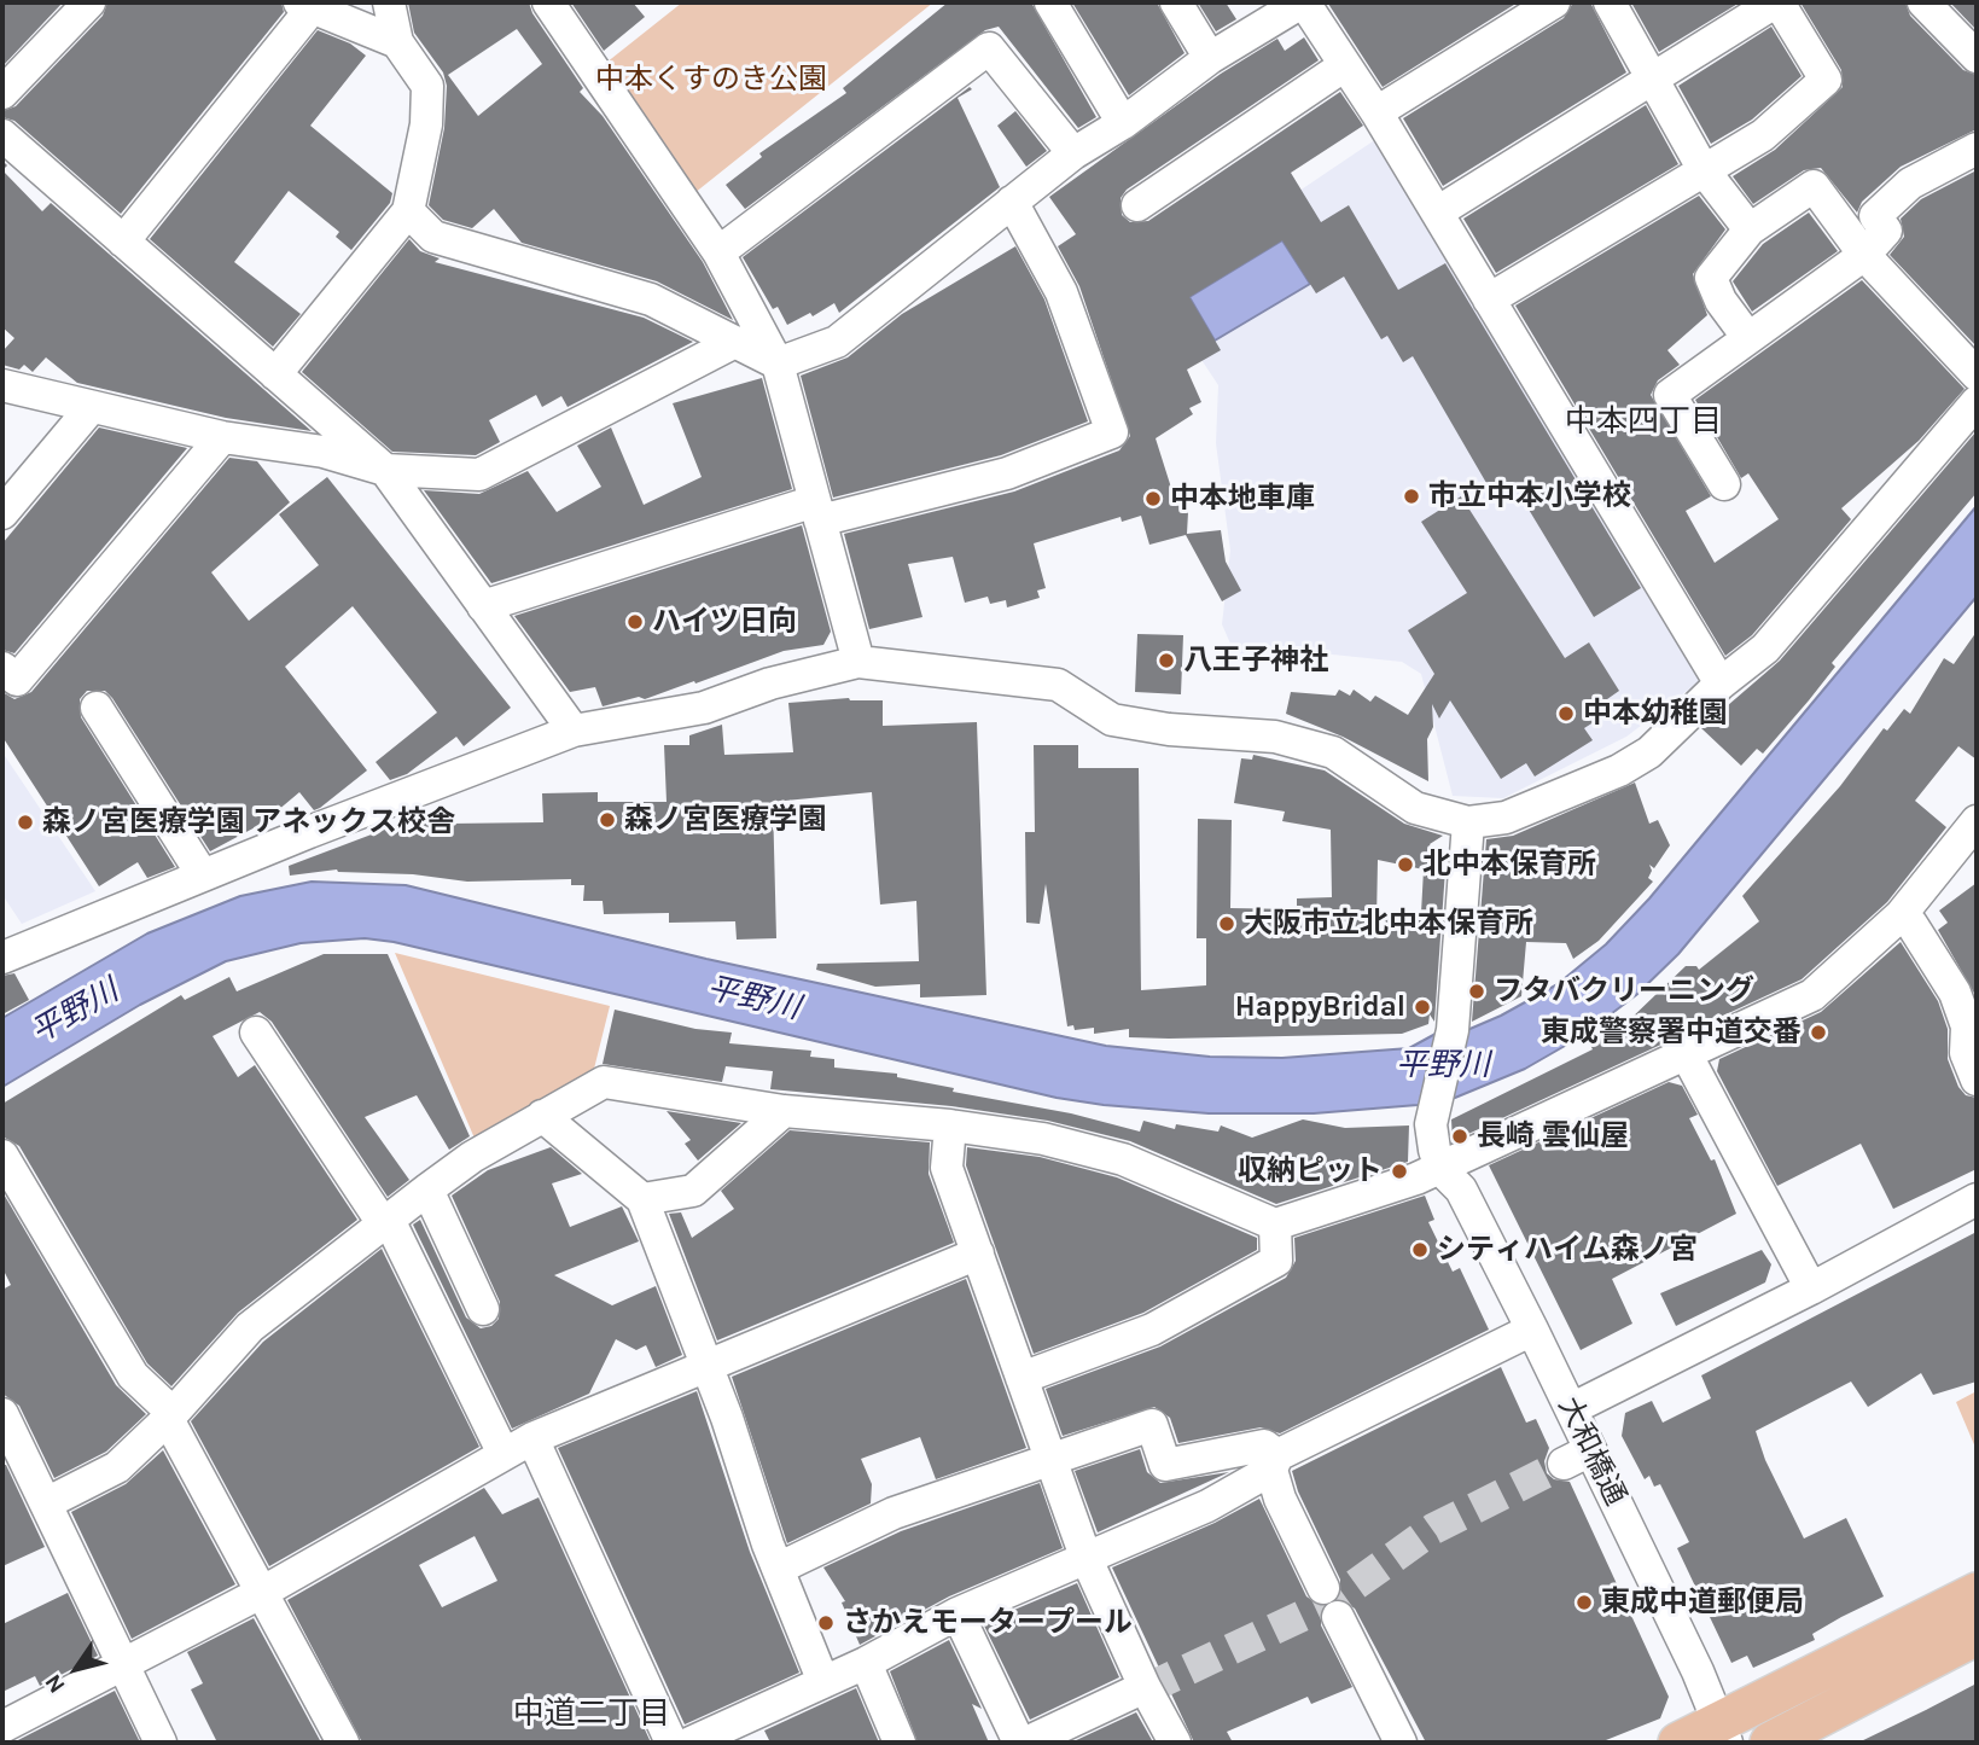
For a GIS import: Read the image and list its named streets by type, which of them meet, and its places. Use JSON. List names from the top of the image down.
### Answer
{
  "streets": {
    "street": ["大和橋通"]
  },
  "districts": ["中本四丁目", "中道二丁目"],
  "water": ["平野川"],
  "parks": ["中本くすのき公園"],
  "places": [
    "市立中本小学校",
    "中本地車庫",
    "ハイツ日向",
    "八王子神社",
    "中本幼稚園",
    "森ノ宮医療学園",
    "森ノ宮医療学園 アネックス校舎",
    "北中本保育所",
    "大阪市立北中本保育所",
    "フタバクリーニング",
    "HappyBridal",
    "東成警察署中道交番",
    "長崎 雲仙屋",
    "収納ピット",
    "シティハイム森ノ宮",
    "東成中道郵便局",
    "さかえモータープール"
  ],
  "north": "bottom left"
}
